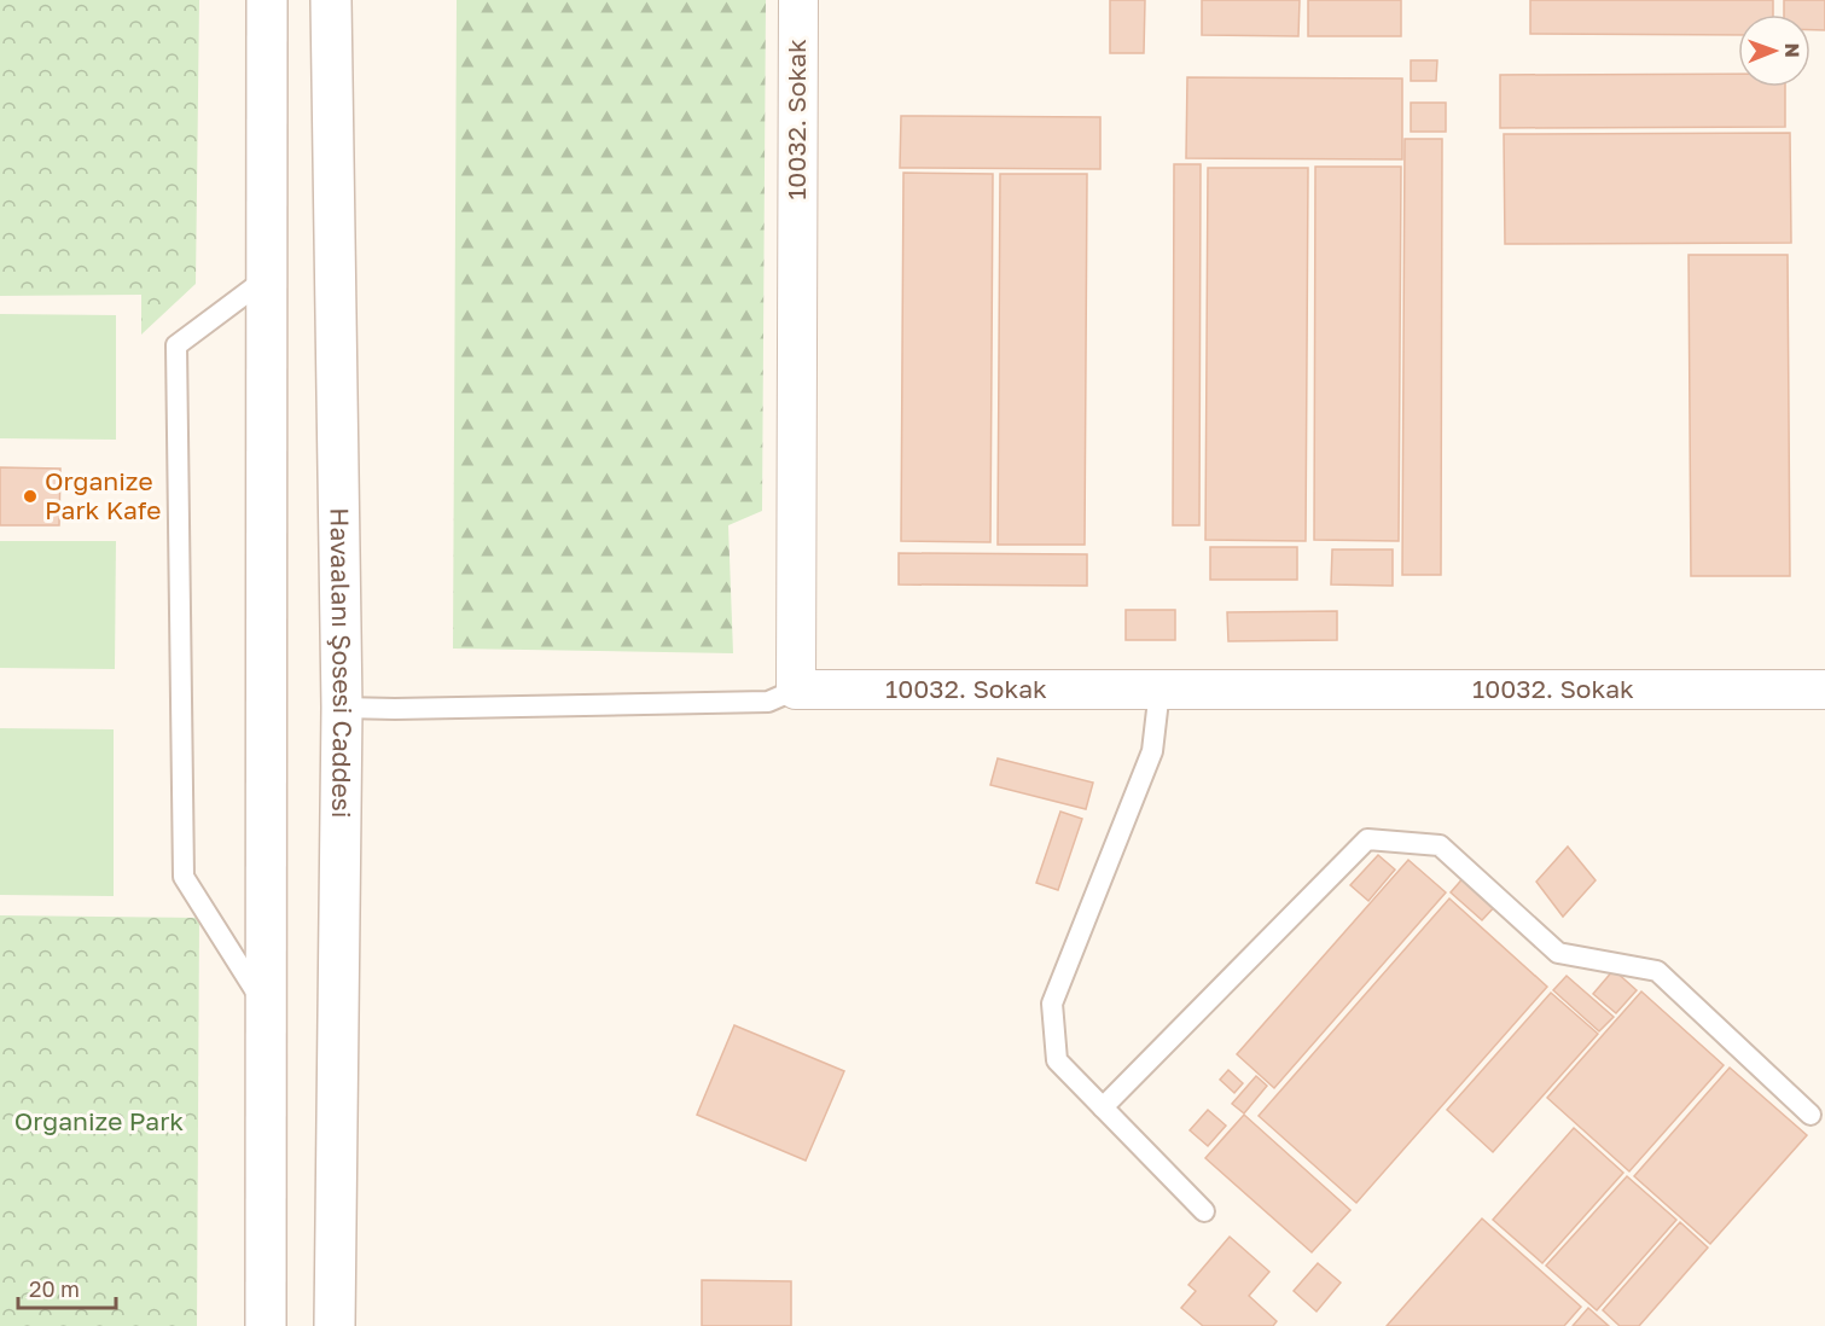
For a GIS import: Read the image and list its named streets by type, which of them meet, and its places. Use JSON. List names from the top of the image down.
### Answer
{
  "streets": {
    "street": ["10032. Sokak", "Havaalanı Şosesi Caddesi"]
  },
  "parks": ["Organize Park"],
  "places": ["Organize Park Kafe"],
  "scale_bar": "20 m",
  "north": "right"
}
